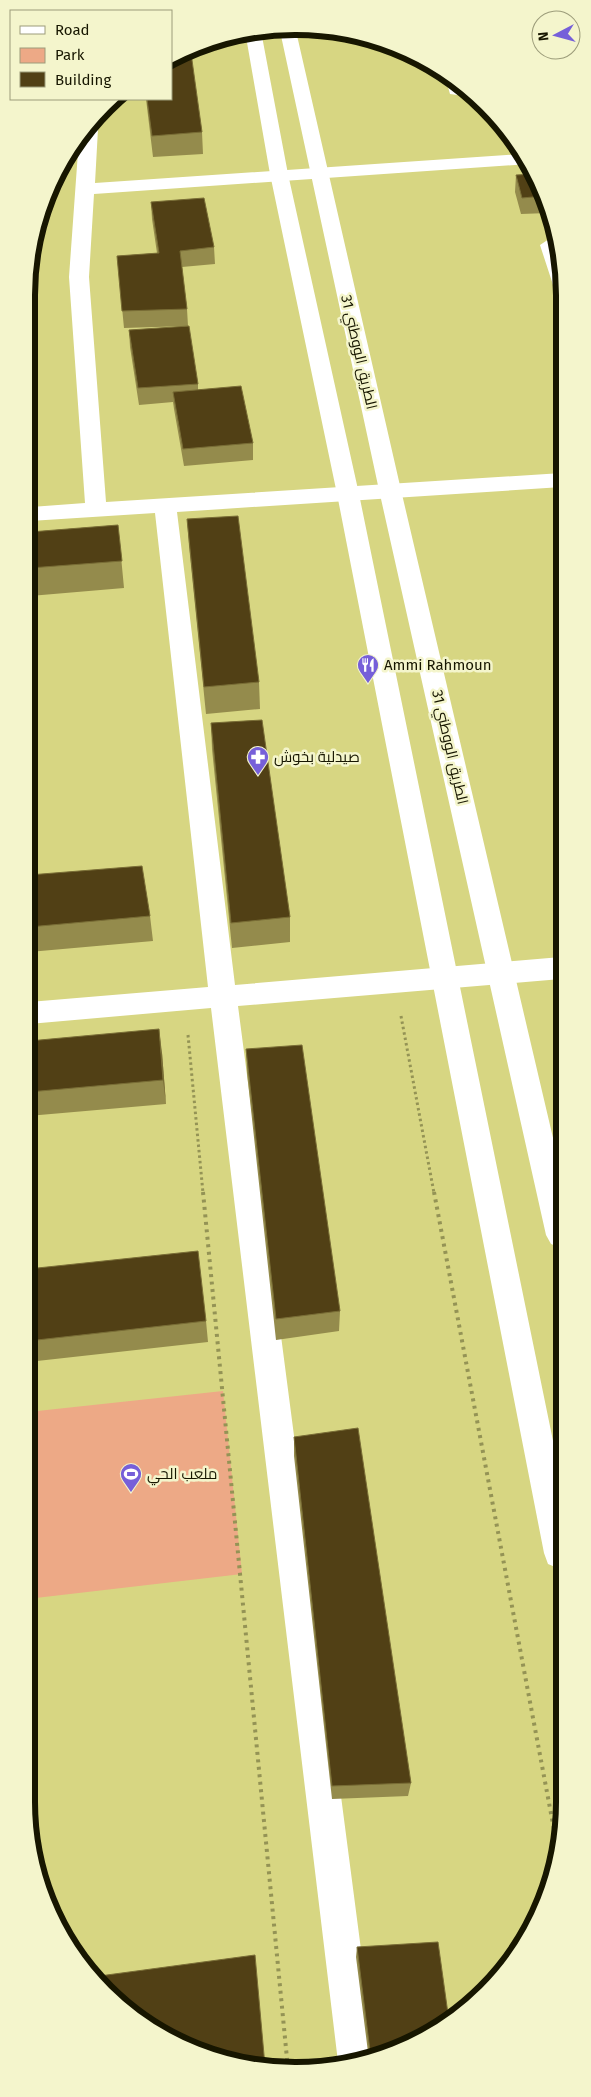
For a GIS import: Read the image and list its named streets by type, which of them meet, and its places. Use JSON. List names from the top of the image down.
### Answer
{
  "streets": {
    "main road": ["الطريق الووطني 31"]
  },
  "places": {
    "restaurant": ["Ammi Rahmoun"],
    "pharmacy": ["صيدلية بخوش"],
    "sports": ["ملعب الحي"]
  },
  "legend": ["Road", "Park", "Building"],
  "north": "left"
}
